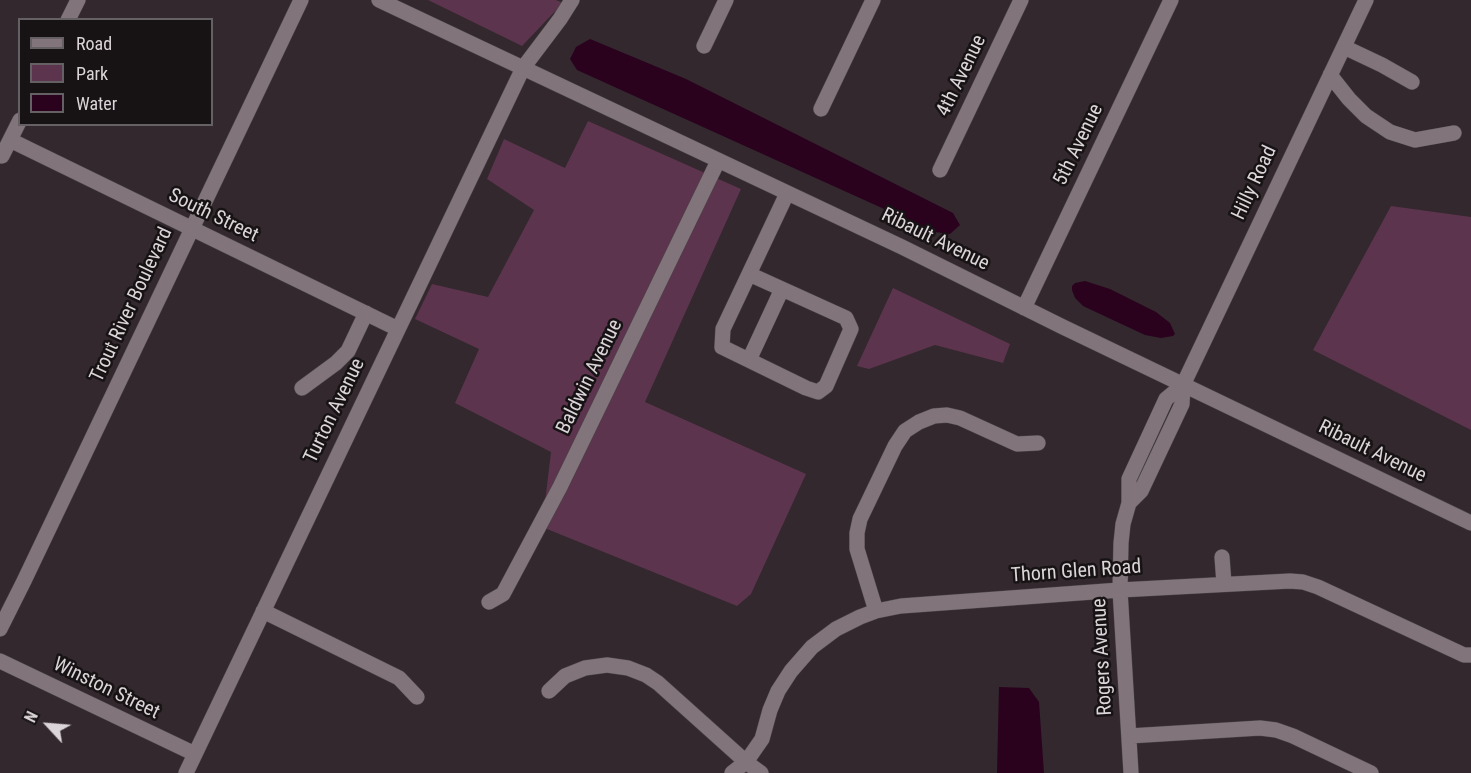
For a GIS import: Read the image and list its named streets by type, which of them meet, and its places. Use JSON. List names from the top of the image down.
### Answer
{
  "streets": {
    "street": [
      "4th Avenue",
      "5th Avenue",
      "Hilly Road",
      "South Street",
      "Ribault Avenue",
      "Trout River Boulevard",
      "Baldwin Avenue",
      "Turton Avenue",
      "Thorn Glen Road",
      "Rogers Avenue",
      "Winston Street"
    ]
  },
  "crossings": [
    ["5th Avenue", "Ribault Avenue"],
    ["Hilly Road", "Ribault Avenue"],
    ["Hilly Road", "Rogers Avenue"],
    ["South Street", "Trout River Boulevard"],
    ["South Street", "Turton Avenue"],
    ["Ribault Avenue", "Baldwin Avenue"],
    ["Ribault Avenue", "Turton Avenue"],
    ["Ribault Avenue", "Rogers Avenue"],
    ["Turton Avenue", "Winston Street"],
    ["Thorn Glen Road", "Rogers Avenue"]
  ],
  "legend": ["Road", "Park", "Water"],
  "north": "top left"
}
